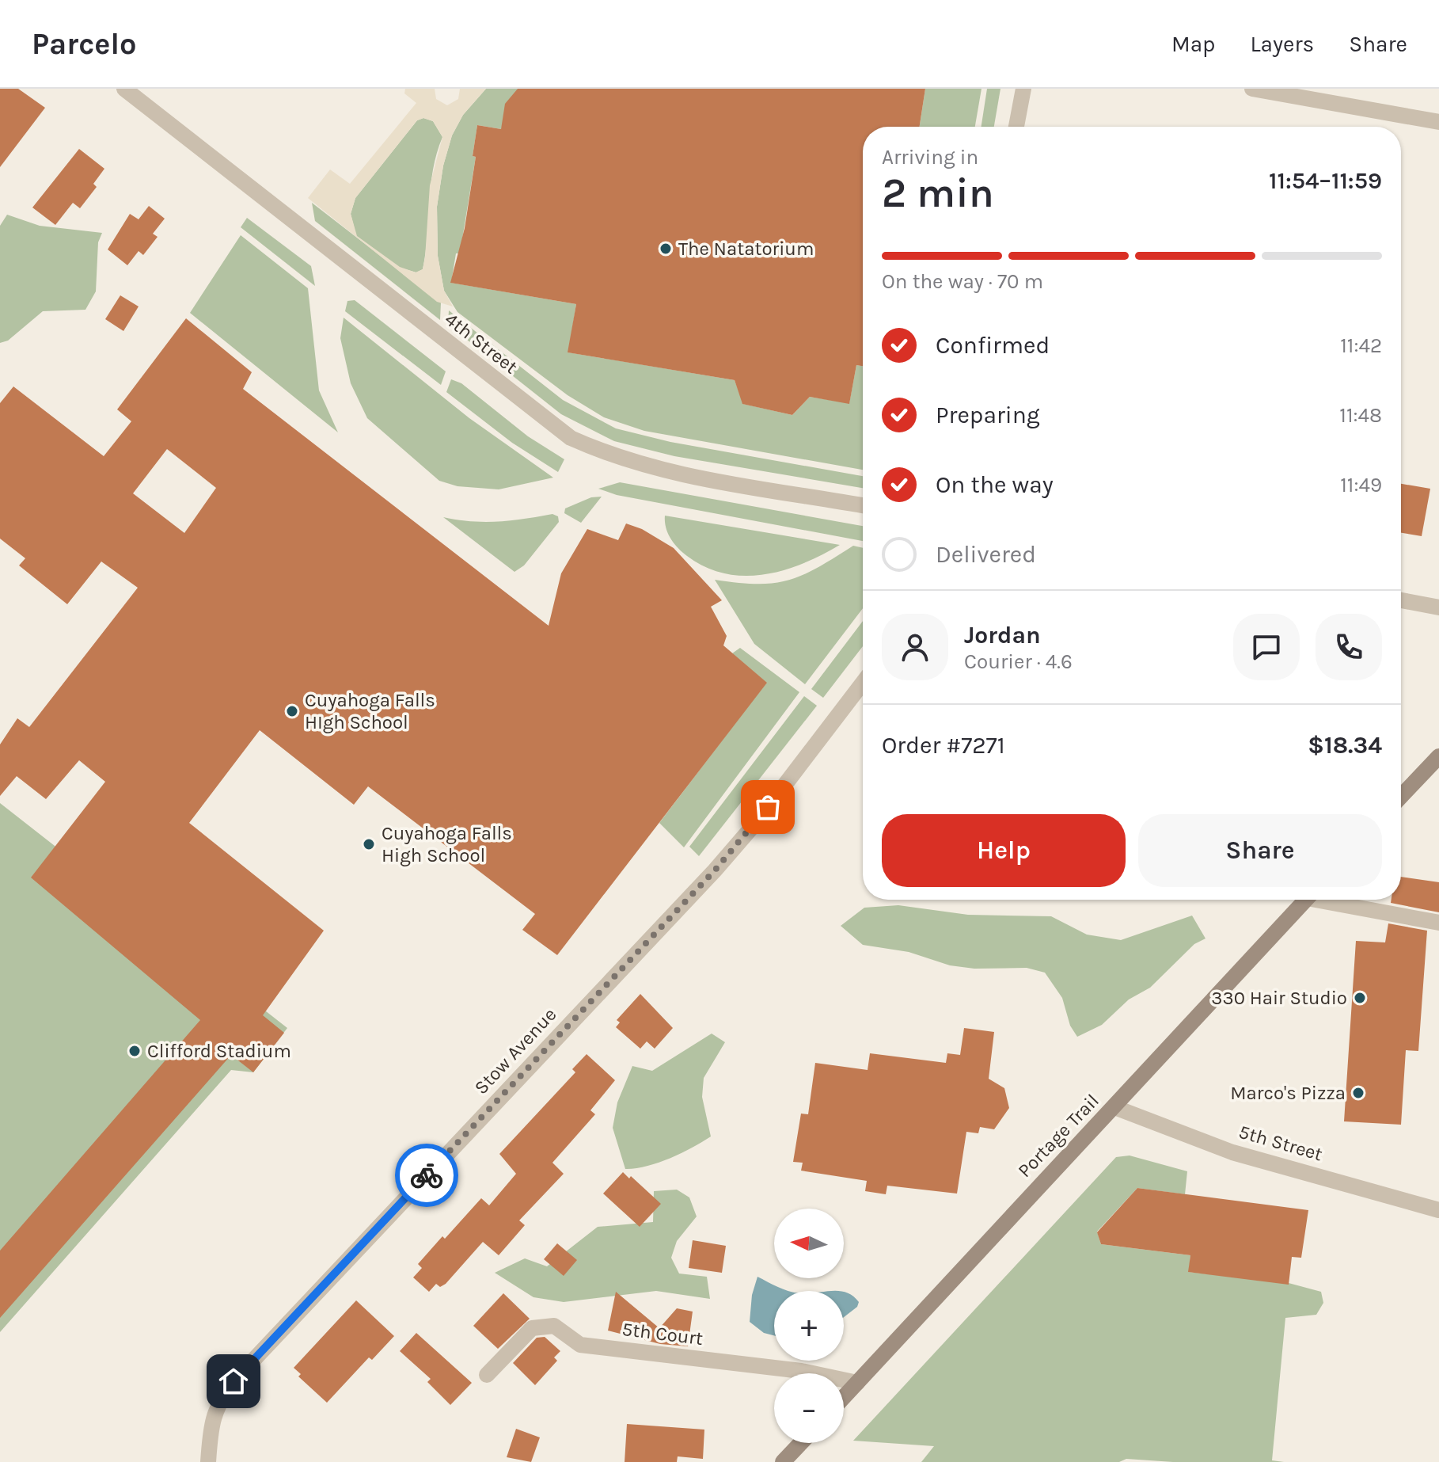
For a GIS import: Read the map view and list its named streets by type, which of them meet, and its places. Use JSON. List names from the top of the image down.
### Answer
{
  "streets": {
    "main road": ["Portage Trail"],
    "street": [
      "4th Street",
      "Stow Avenue",
      "5th Street",
      "5th Court"
    ]
  },
  "crossings": [
    ["Portage Trail", "5th Street"],
    ["Portage Trail", "5th Court"]
  ],
  "places": [
    "The Natatorium",
    "Cuyahoga Falls HIgh School",
    "Cuyahoga Falls High School",
    "330 Hair Studio",
    "Clifford Stadium",
    "Marco's Pizza"
  ],
  "north": "left",
  "page": {
    "header": "Parcelo",
    "nav": ["Map", "Layers", "Share"],
    "heading": ["2 min", "Arriving in", "11:54–11:59"],
    "panel": [
      "Jordan",
      "Courier · 4.6",
      "Order #7271",
      "$18.34"
    ],
    "bar": "On the way · 70 m",
    "list": [
      ["Confirmed", "11:42"],
      ["Preparing", "11:48"],
      ["On the way", "11:49"],
      "Delivered"
    ],
    "buttons": ["Help", "Share"],
    "map_buttons": ["+", "−"]
  }
}
